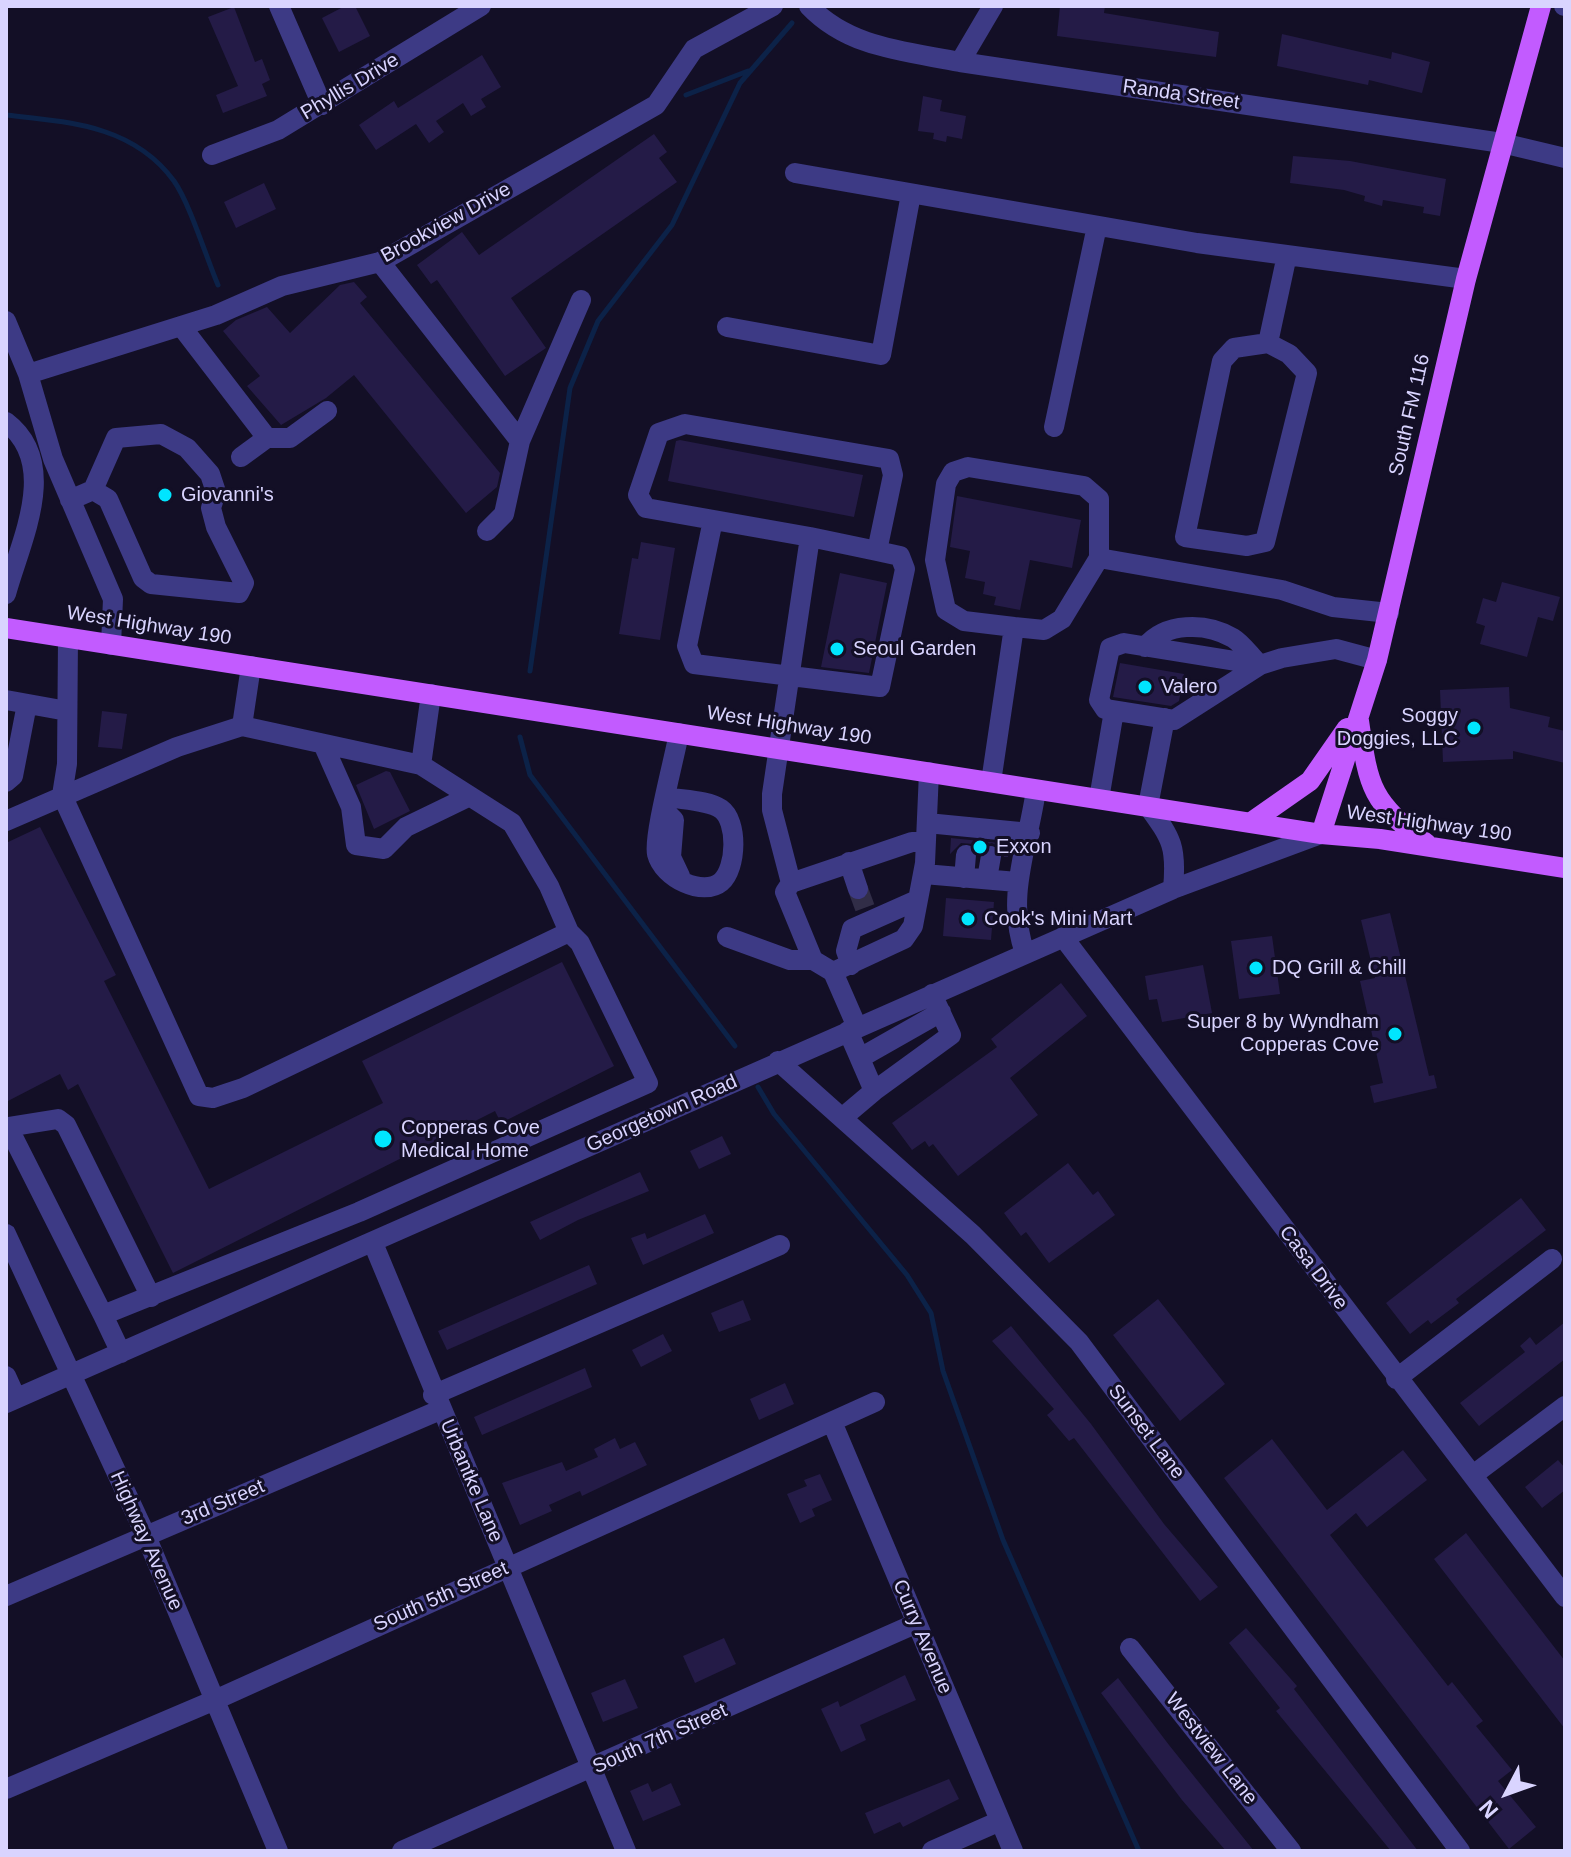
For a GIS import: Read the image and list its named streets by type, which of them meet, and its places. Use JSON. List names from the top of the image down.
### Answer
{
  "streets": {
    "main road": ["South FM 116", "West Highway 190"],
    "street": [
      "Phyllis Drive",
      "Randa Street",
      "Brookview Drive",
      "Georgetown Road",
      "Casa Drive",
      "Sunset Lane",
      "Urbantke Lane",
      "3rd Street",
      "Highway Avenue",
      "South 5th Street",
      "Curry Avenue",
      "South 7th Street",
      "Westview Lane"
    ]
  },
  "crossings": [
    ["Randa Street", "South FM 116"],
    ["South FM 116", "West Highway 190"],
    ["South FM 116", "Georgetown Road"],
    ["West Highway 190", "Georgetown Road"],
    ["Georgetown Road", "Casa Drive"],
    ["Georgetown Road", "Sunset Lane"],
    ["Georgetown Road", "Urbantke Lane"],
    ["Georgetown Road", "Highway Avenue"],
    ["Urbantke Lane", "3rd Street"],
    ["Urbantke Lane", "South 5th Street"],
    ["Urbantke Lane", "South 7th Street"],
    ["3rd Street", "Highway Avenue"],
    ["Highway Avenue", "South 5th Street"],
    ["South 5th Street", "Curry Avenue"],
    ["Curry Avenue", "South 7th Street"]
  ],
  "places": [
    "Giovanni's",
    "Seoul Garden",
    "Valero",
    "Soggy Doggies, LLC",
    "Exxon",
    "Cook's Mini Mart",
    "DQ Grill & Chill",
    "Super 8 by Wyndham Copperas Cove",
    "Copperas Cove Medical Home"
  ],
  "north": "bottom left"
}
